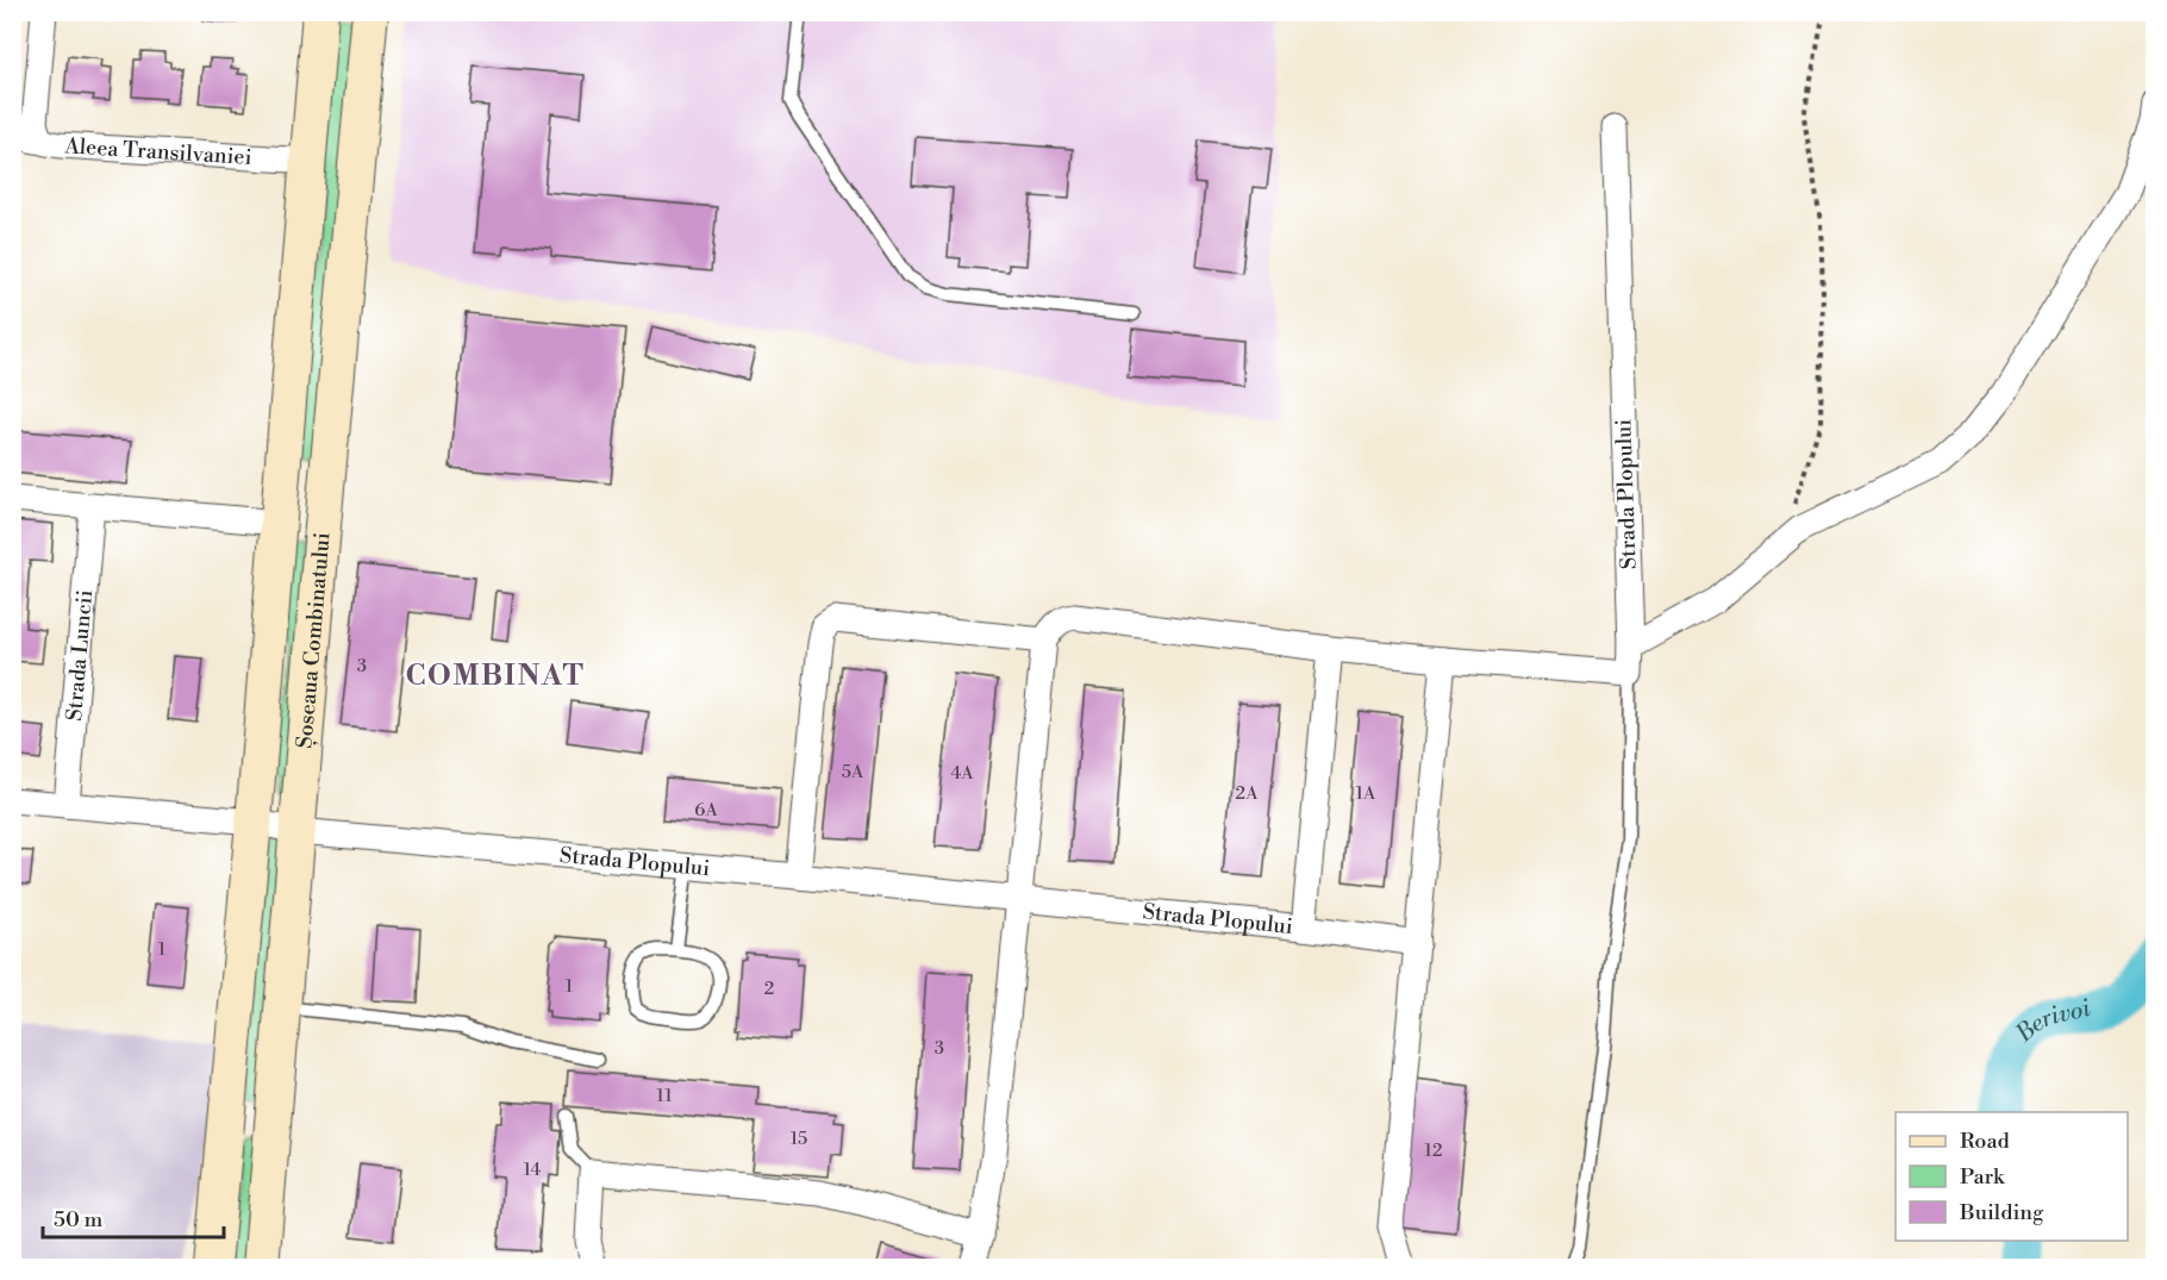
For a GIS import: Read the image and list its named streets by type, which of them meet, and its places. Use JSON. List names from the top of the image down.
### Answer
{
  "streets": {
    "main road": ["Șoseaua Combinatului"],
    "street": ["Aleea Transilvaniei", "Strada Plopului", "Strada Luncii"]
  },
  "crossings": [
    ["Aleea Transilvaniei", "Șoseaua Combinatului"],
    ["Strada Plopului", "Șoseaua Combinatului"]
  ],
  "districts": ["COMBINAT"],
  "water": ["Berivoi"],
  "house_numbers": [
    "3",
    "5A",
    "4A",
    "2A",
    "1A",
    "6A",
    "1",
    "1",
    "2",
    "3",
    "11",
    "15",
    "12",
    "14"
  ],
  "legend": ["Road", "Park", "Building"],
  "scale_bar": "50 m"
}
